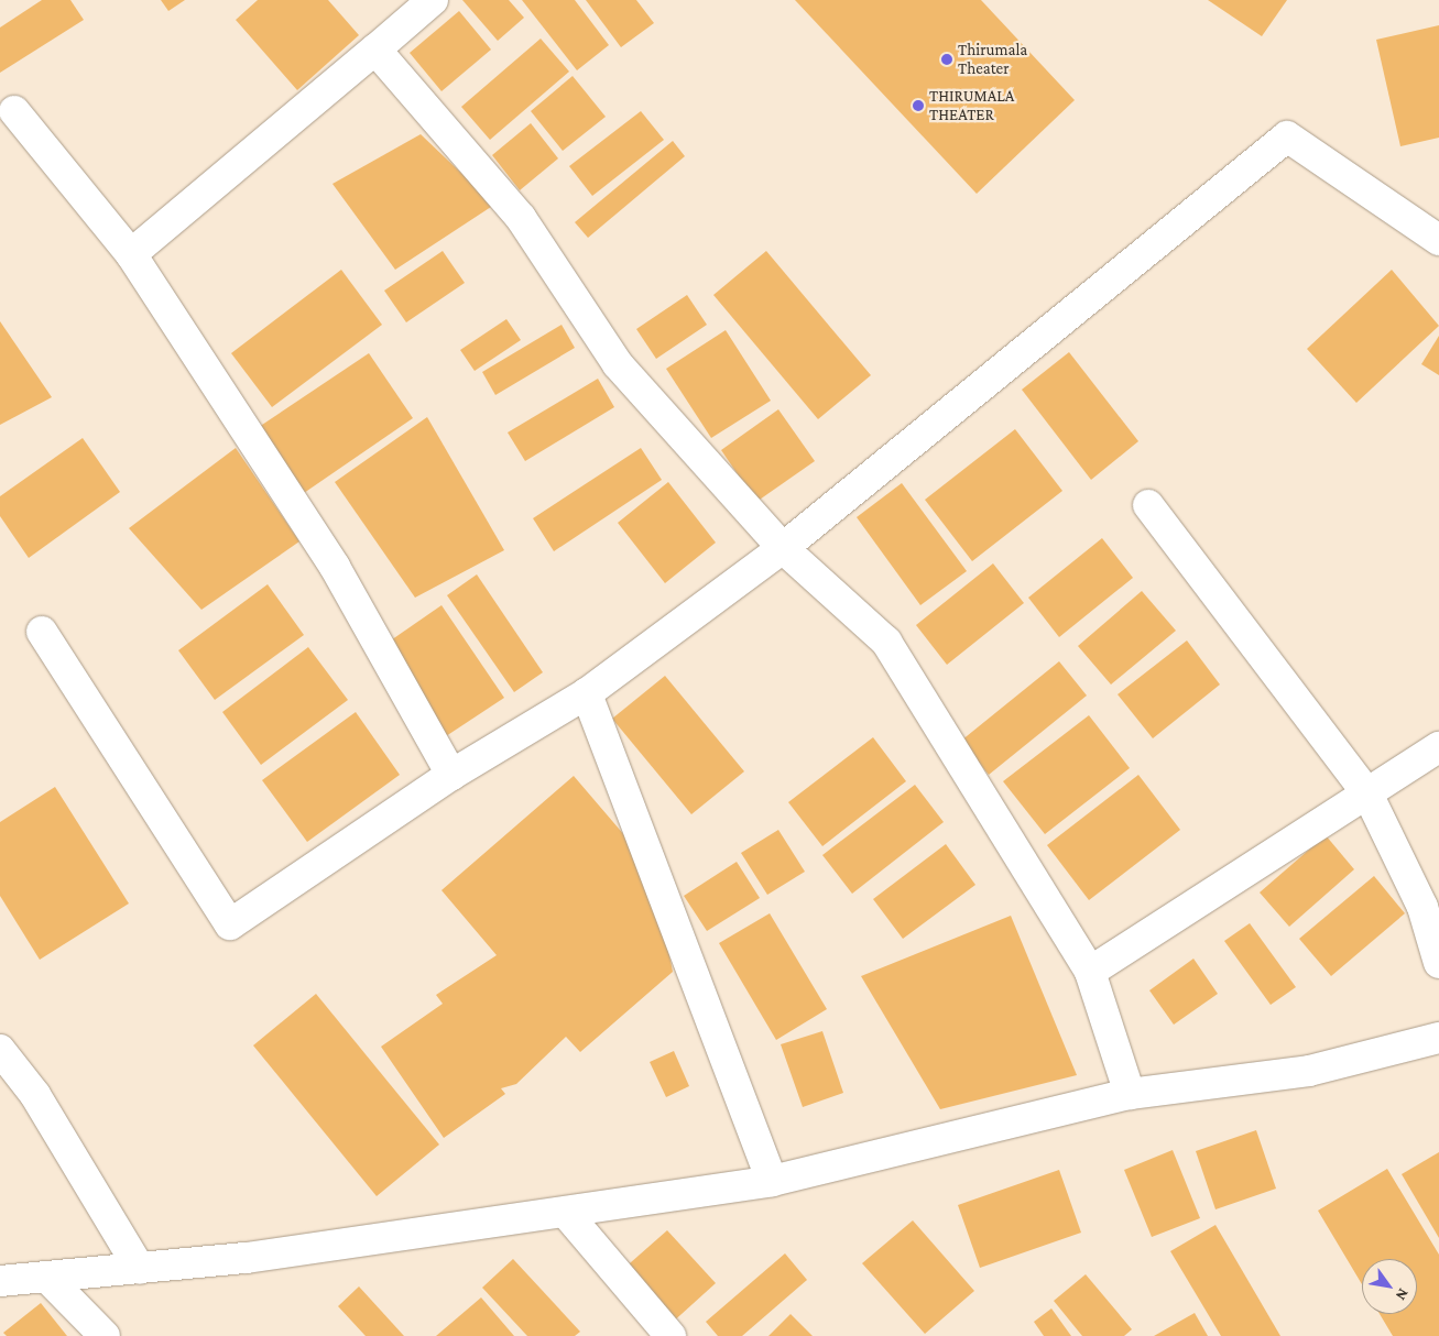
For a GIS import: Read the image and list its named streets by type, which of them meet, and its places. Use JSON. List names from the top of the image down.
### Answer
{
  "places": ["Thirumala Theater", "THIRUMALA THEATER"],
  "north": "bottom right"
}
